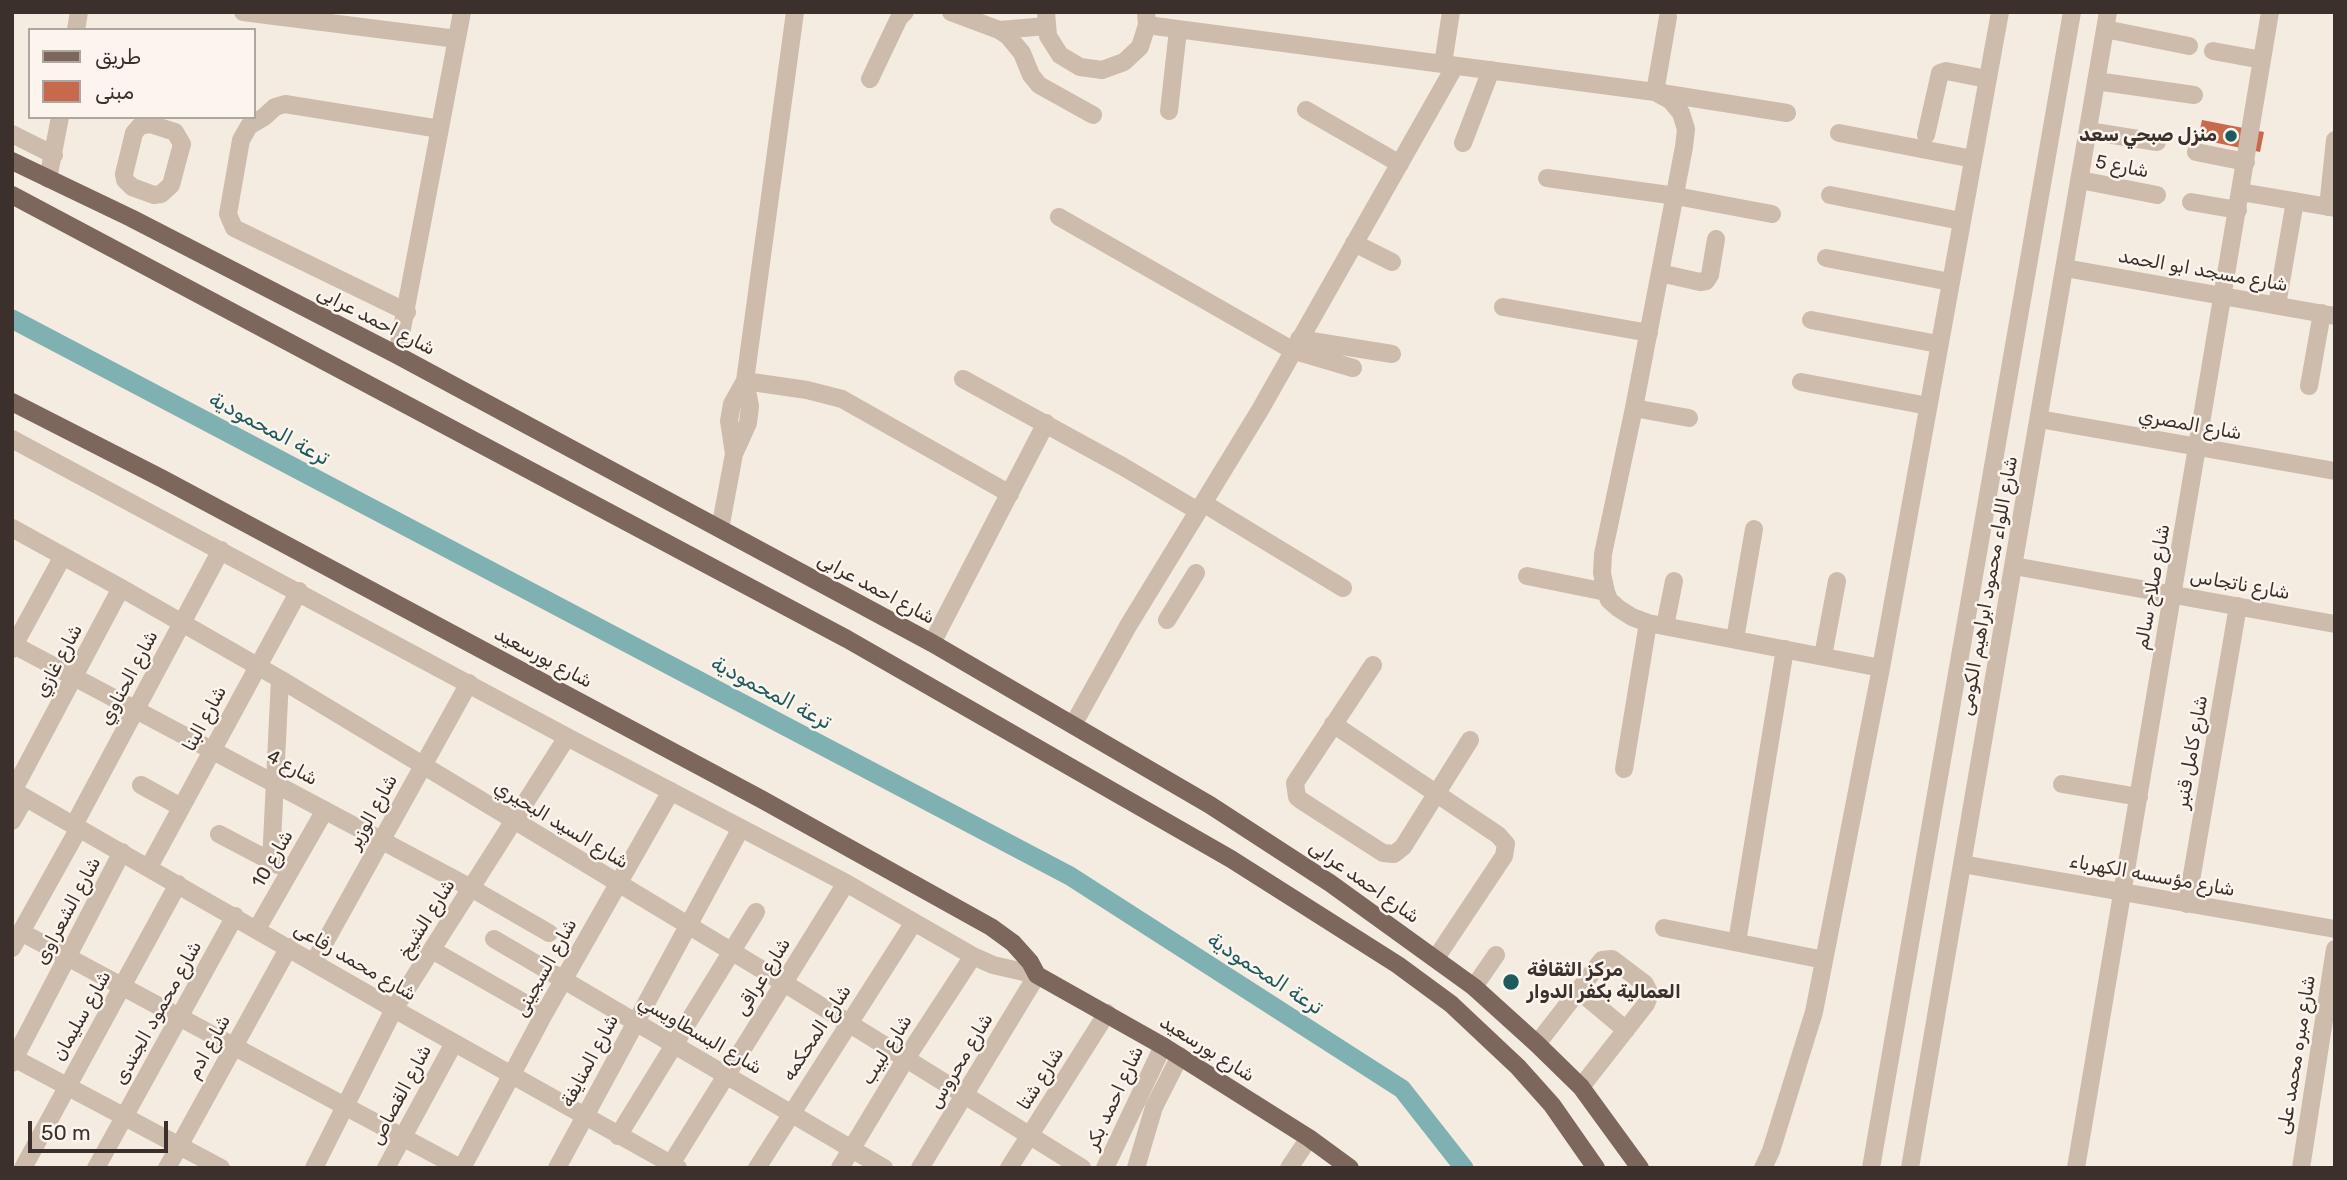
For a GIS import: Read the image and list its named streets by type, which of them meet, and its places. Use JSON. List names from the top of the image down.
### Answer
{
  "streets": {
    "main road": ["شارع احمد عرابى", "شارع بورسعيد"],
    "street": [
      "شارع 5",
      "شارع مسجد ابو الحمد",
      "شارع المصري",
      "شارع ناتجاس",
      "شارع اللواء محمود ابراهيم الكومى",
      "شارع صلاح سالم",
      "شارع غازي",
      "شارع الحناوي",
      "شارع البنا",
      "شارع كامل قنبر",
      "شارع 4",
      "شارع الوزير",
      "شارع السيد البحيري",
      "شارع 10",
      "شارع مؤسسه الكهرباء",
      "شارع الشعراوى",
      "شارع الشيخ",
      "شارع محمد رفاعى",
      "شارع السجينى",
      "شارع عراقى",
      "شارع محمود الجندى",
      "شارع سليمان",
      "شارع المحكمه",
      "شارع البسطاويسي",
      "شارع ادم",
      "شارع لبيب",
      "شارع مبره محمد على",
      "شارع المنايفة",
      "شارع محروس",
      "شارع شتا",
      "شارع القصاص",
      "شارع احمد بكر"
    ]
  },
  "crossings": [
    ["شارع 5", "شارع اللواء محمود ابراهيم الكومى"],
    ["شارع مسجد ابو الحمد", "شارع اللواء محمود ابراهيم الكومى"],
    ["شارع مسجد ابو الحمد", "شارع صلاح سالم"],
    ["شارع المصري", "شارع اللواء محمود ابراهيم الكومى"],
    ["شارع المصري", "شارع صلاح سالم"],
    ["شارع ناتجاس", "شارع اللواء محمود ابراهيم الكومى"],
    ["شارع ناتجاس", "شارع صلاح سالم"],
    ["شارع ناتجاس", "شارع كامل قنبر"],
    ["شارع اللواء محمود ابراهيم الكومى", "شارع مؤسسه الكهرباء"],
    ["شارع صلاح سالم", "شارع مؤسسه الكهرباء"],
    ["شارع بورسعيد", "شارع الحناوي"],
    ["شارع بورسعيد", "شارع البنا"],
    ["شارع بورسعيد", "شارع الوزير"],
    ["شارع بورسعيد", "شارع الشيخ"],
    ["شارع بورسعيد", "شارع السجينى"],
    ["شارع بورسعيد", "شارع عراقى"],
    ["شارع بورسعيد", "شارع المحكمه"],
    ["شارع بورسعيد", "شارع لبيب"],
    ["شارع بورسعيد", "شارع المنايفة"],
    ["شارع بورسعيد", "شارع محروس"],
    ["شارع بورسعيد", "شارع شتا"],
    ["شارع بورسعيد", "شارع احمد بكر"],
    ["شارع غازي", "شارع 4"],
    ["شارع غازي", "شارع السيد البحيري"],
    ["شارع غازي", "شارع محمد رفاعى"],
    ["شارع الحناوي", "شارع 4"],
    ["شارع الحناوي", "شارع السيد البحيري"],
    ["شارع الحناوي", "شارع محمد رفاعى"],
    ["شارع البنا", "شارع 4"],
    ["شارع البنا", "شارع السيد البحيري"],
    ["شارع البنا", "شارع محمد رفاعى"],
    ["شارع كامل قنبر", "شارع مؤسسه الكهرباء"],
    ["شارع 4", "شارع الوزير"],
    ["شارع 4", "شارع 10"],
    ["شارع 4", "شارع الشيخ"],
    ["شارع الوزير", "شارع السيد البحيري"],
    ["شارع الوزير", "شارع محمد رفاعى"],
    ["شارع السيد البحيري", "شارع الشيخ"],
    ["شارع السيد البحيري", "شارع السجينى"],
    ["شارع السيد البحيري", "شارع عراقى"],
    ["شارع السيد البحيري", "شارع المحكمه"],
    ["شارع السيد البحيري", "شارع لبيب"],
    ["شارع السيد البحيري", "شارع المنايفة"],
    ["شارع السيد البحيري", "شارع محروس"],
    ["شارع السيد البحيري", "شارع شتا"],
    ["شارع 10", "شارع محمد رفاعى"],
    ["شارع الشعراوى", "شارع محمد رفاعى"],
    ["شارع الشيخ", "شارع محمد رفاعى"],
    ["شارع محمد رفاعى", "شارع السجينى"],
    ["شارع محمد رفاعى", "شارع عراقى"],
    ["شارع محمد رفاعى", "شارع محمود الجندى"],
    ["شارع محمد رفاعى", "شارع سليمان"],
    ["شارع محمد رفاعى", "شارع ادم"],
    ["شارع محمد رفاعى", "شارع المنايفة"],
    ["شارع محمد رفاعى", "شارع القصاص"],
    ["شارع السجينى", "شارع البسطاويسي"],
    ["شارع عراقى", "شارع البسطاويسي"],
    ["شارع المحكمه", "شارع البسطاويسي"],
    ["شارع البسطاويسي", "شارع لبيب"],
    ["شارع البسطاويسي", "شارع المنايفة"]
  ],
  "water": ["ترعة المحمودية"],
  "places": ["منزل صبحي سعد", "مركز الثقافة العمالية بكفر الدوار"],
  "legend": ["طريق", "مبنى"],
  "scale_bar": "50 m"
}
